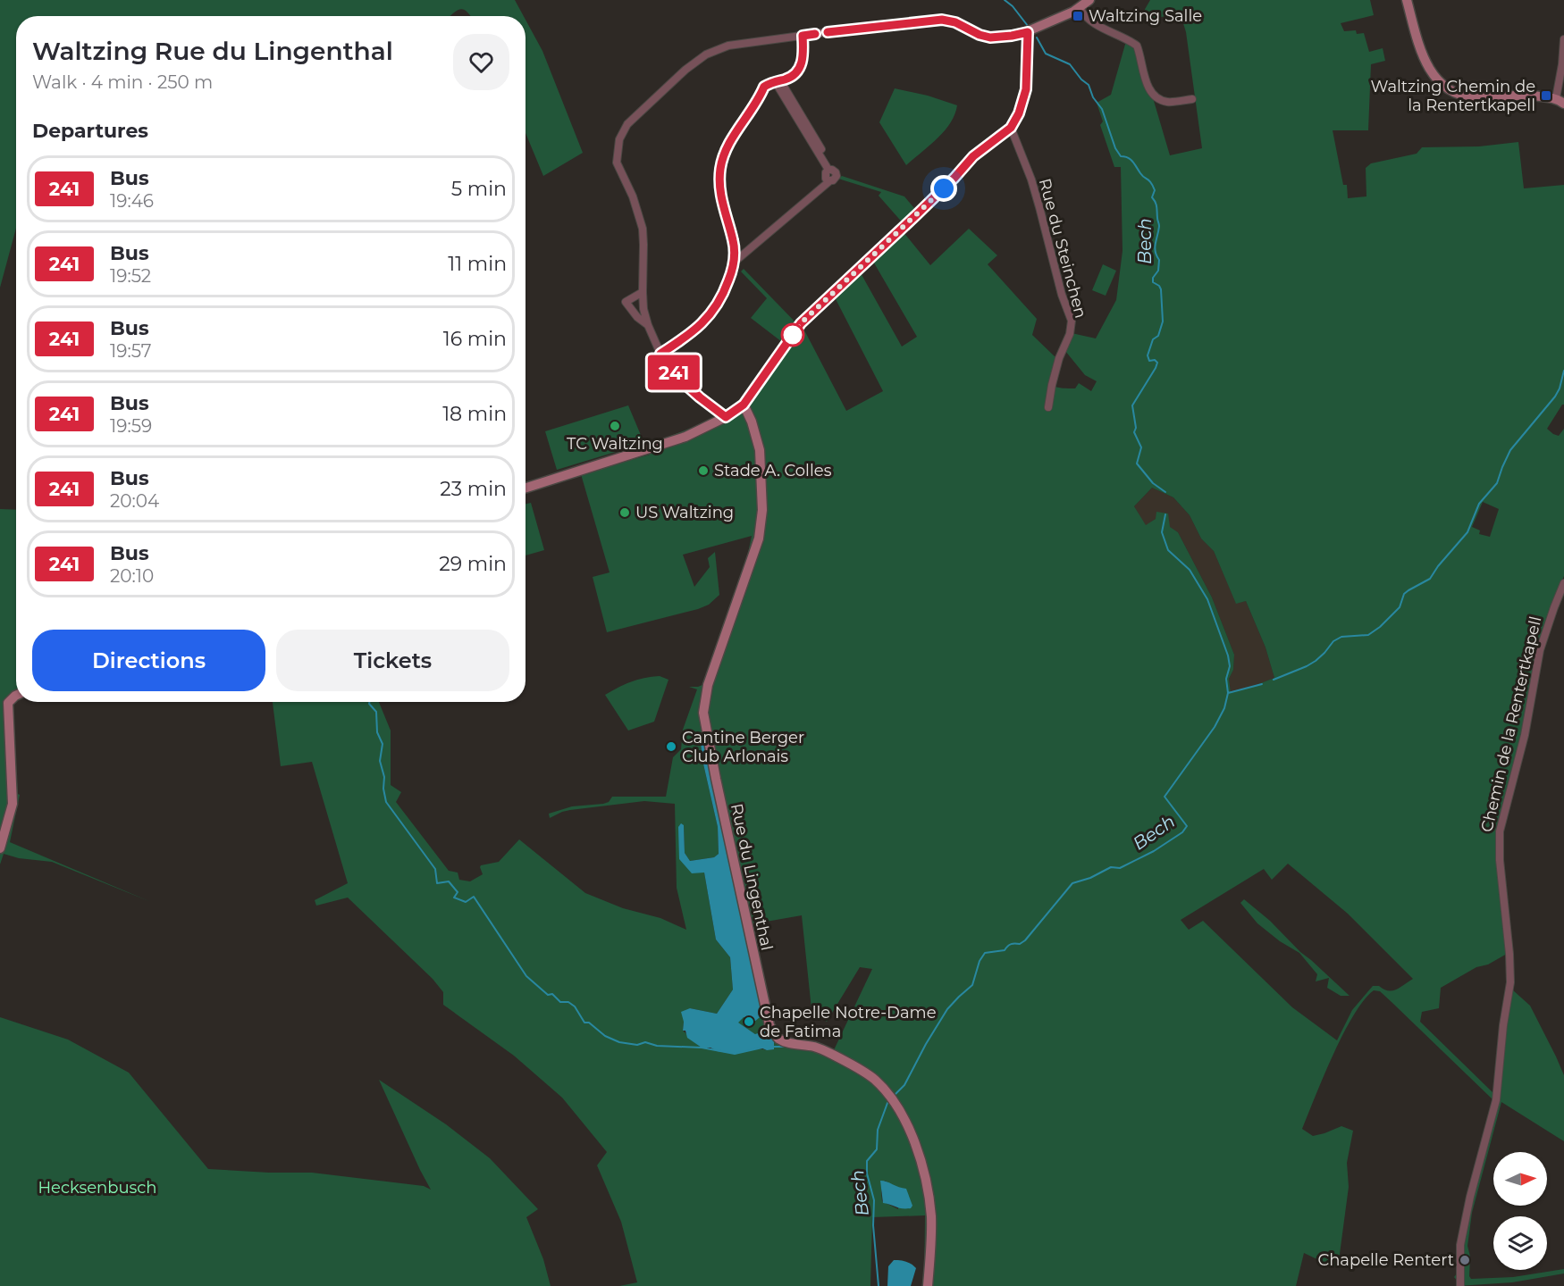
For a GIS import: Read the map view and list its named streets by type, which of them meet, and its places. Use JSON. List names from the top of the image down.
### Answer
{
  "streets": {
    "street": ["Rue du Steinchen", "Chemin de la Rentertkapell", "Rue du Lingenthal"]
  },
  "water": ["Bech"],
  "parks": ["Hecksenbusch"],
  "places": {
    "transit": ["Waltzing Salle", "Waltzing Chemin de la Rentertkapell"],
    "other": [
      "TC Waltzing",
      "Stade A. Colles",
      "US Waltzing",
      "Cantine Berger Club Arlonais",
      "Chapelle Notre-Dame de Fatima",
      "Chapelle Rentert"
    ]
  },
  "lines": ["bus line 241"],
  "north": "right",
  "page": {
    "on_map": "241",
    "heading": [
      ["Waltzing Rue du Lingenthal", "Walk · 4 min · 250 m"],
      "Departures"
    ],
    "list": [
      {
        "mark": "241",
        "name": "Bus",
        "note": "19:46",
        "value": "5 min"
      },
      {
        "mark": "241",
        "name": "Bus",
        "note": "19:52",
        "value": "11 min"
      },
      {
        "mark": "241",
        "name": "Bus",
        "note": "19:57",
        "value": "16 min"
      },
      {
        "mark": "241",
        "name": "Bus",
        "note": "19:59",
        "value": "18 min"
      },
      {
        "mark": "241",
        "name": "Bus",
        "note": "20:04",
        "value": "23 min"
      },
      {
        "mark": "241",
        "name": "Bus",
        "note": "20:10",
        "value": "29 min"
      }
    ],
    "buttons": ["Directions", "Tickets"]
  }
}
